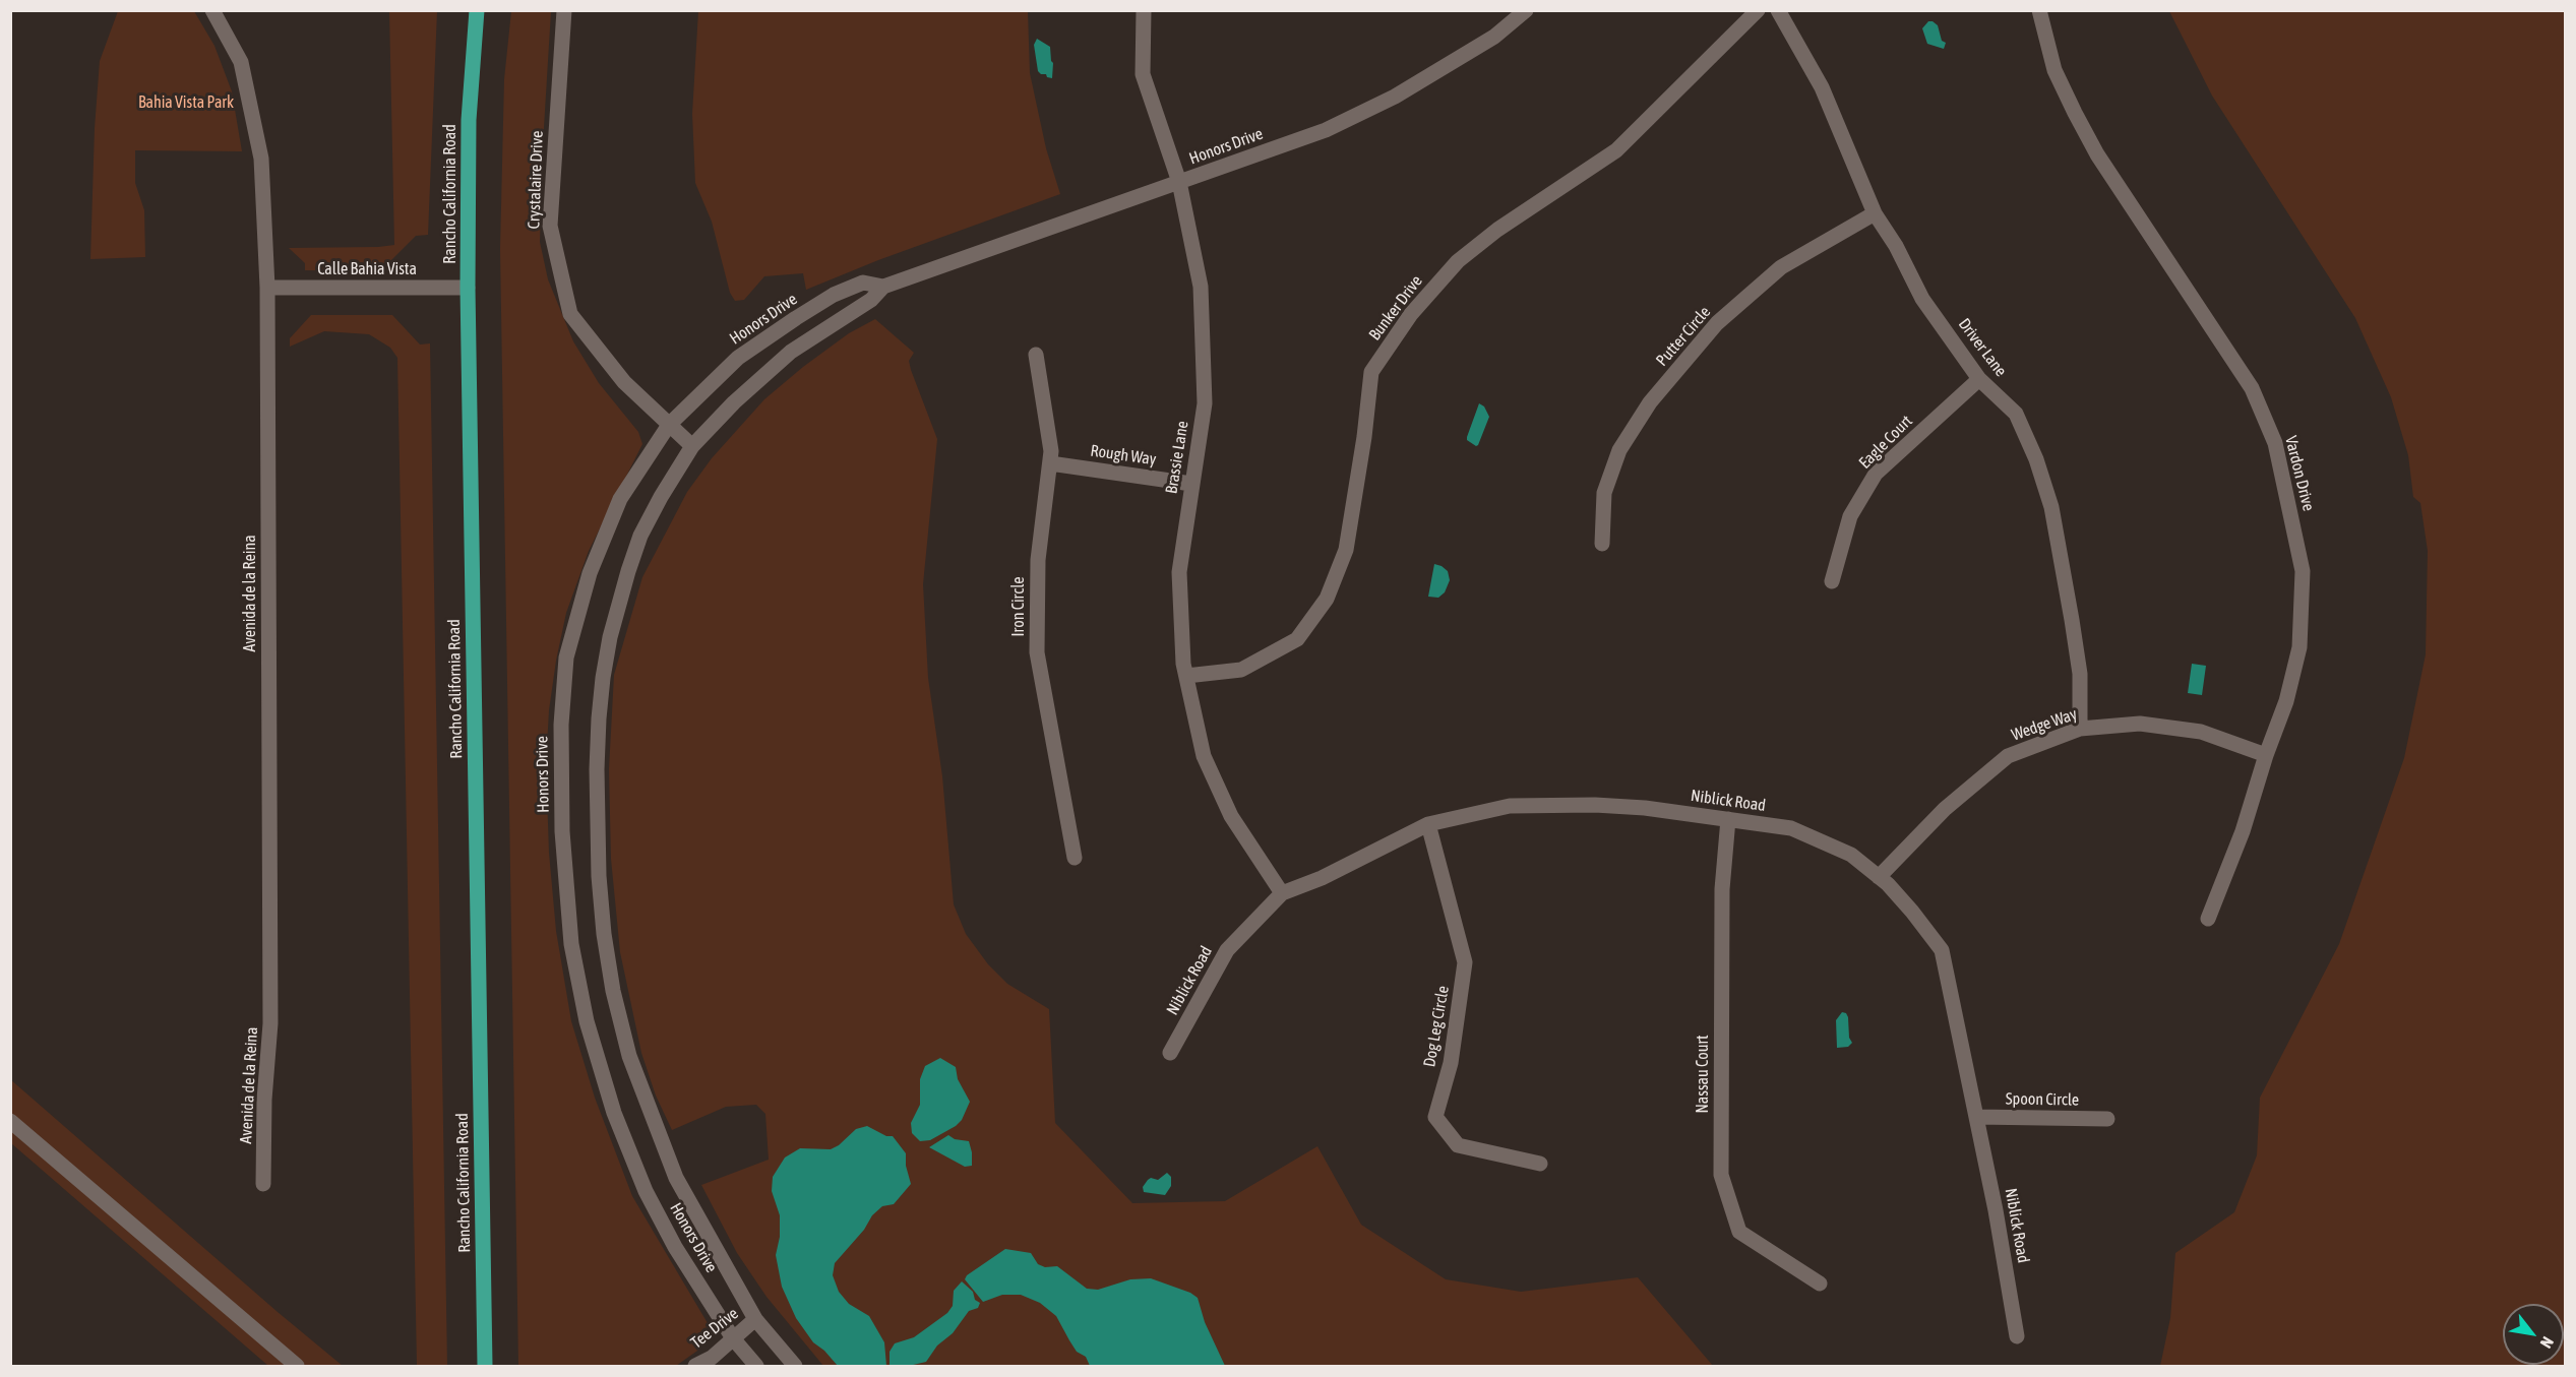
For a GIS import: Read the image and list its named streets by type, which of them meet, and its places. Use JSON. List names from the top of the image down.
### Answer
{
  "streets": {
    "main road": ["Rancho California Road"],
    "street": [
      "Honors Drive",
      "Crystalaire Drive",
      "Calle Bahia Vista",
      "Bunker Drive",
      "Putter Circle",
      "Driver Lane",
      "Eagle Court",
      "Rough Way",
      "Brassie Lane",
      "Vardon Drive",
      "Avenida de la Reina",
      "Iron Circle",
      "Wedge Way",
      "Niblick Road",
      "Dog Leg Circle",
      "Nassau Court",
      "Spoon Circle",
      "Tee Drive"
    ]
  },
  "crossings": [
    ["Honors Drive", "Crystalaire Drive"],
    ["Honors Drive", "Brassie Lane"],
    ["Honors Drive", "Tee Drive"],
    ["Rancho California Road", "Calle Bahia Vista"],
    ["Calle Bahia Vista", "Avenida de la Reina"],
    ["Bunker Drive", "Brassie Lane"],
    ["Putter Circle", "Driver Lane"],
    ["Driver Lane", "Eagle Court"],
    ["Driver Lane", "Wedge Way"],
    ["Rough Way", "Brassie Lane"],
    ["Rough Way", "Iron Circle"],
    ["Brassie Lane", "Niblick Road"],
    ["Vardon Drive", "Wedge Way"],
    ["Wedge Way", "Niblick Road"],
    ["Niblick Road", "Dog Leg Circle"],
    ["Niblick Road", "Nassau Court"],
    ["Niblick Road", "Spoon Circle"]
  ],
  "parks": ["Bahia Vista Park"],
  "north": "bottom right"
}
